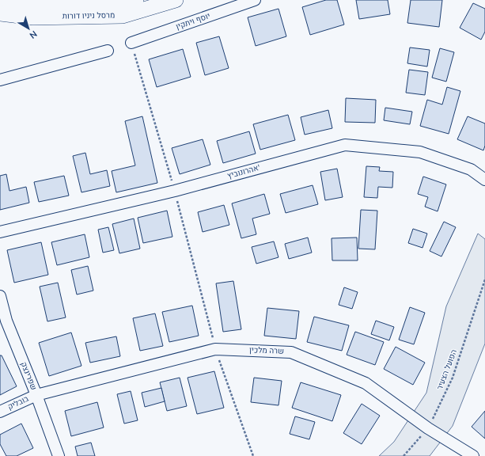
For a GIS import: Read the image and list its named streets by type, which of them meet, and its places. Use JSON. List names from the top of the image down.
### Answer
{
  "streets": {
    "street": [
      "מרסל ניניו דורות",
      "יוסף ויתקין",
      "אהרונוביץ'",
      "שרה מלכין",
      "שפרינצק",
      "בובליק"
    ],
    "path": ["הפועל הצעיר"]
  },
  "crossings": [
    ["שרה מלכין", "הפועל הצעיר"],
    ["שרה מלכין", "שפרינצק"],
    ["שרה מלכין", "בובליק"],
    ["שפרינצק", "בובליק"]
  ],
  "north": "bottom right"
}
